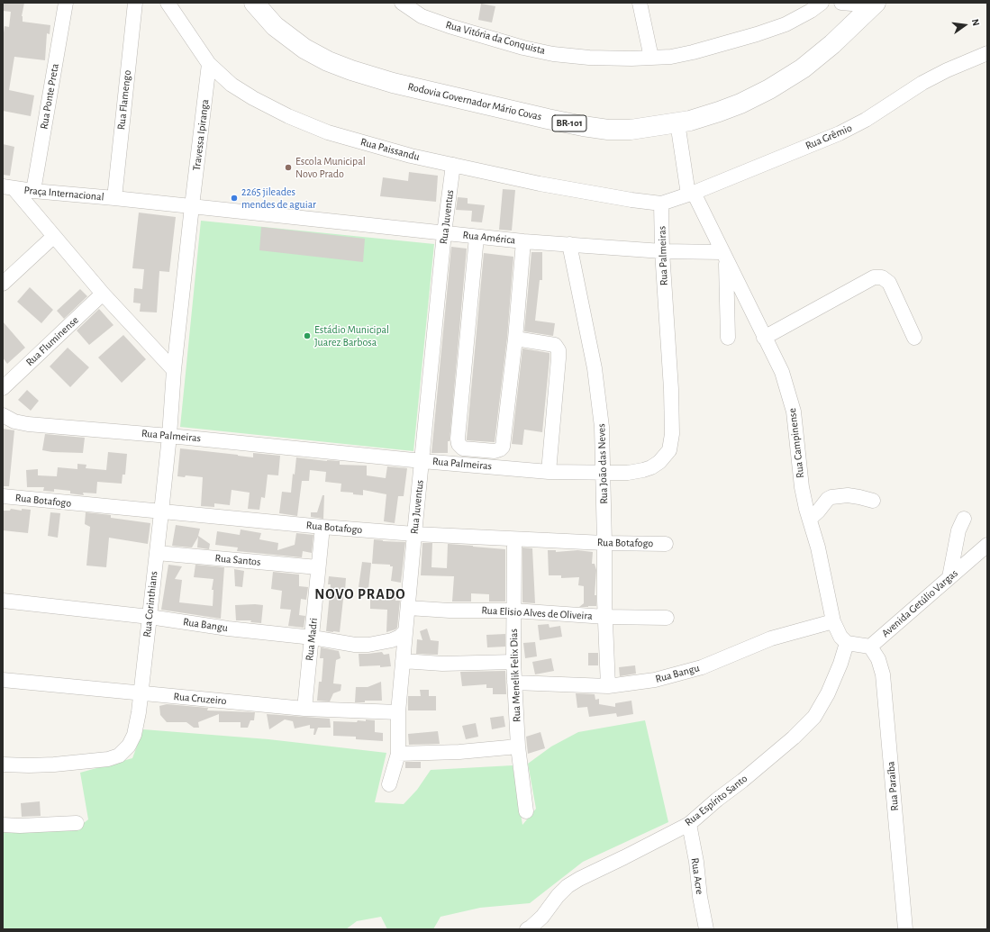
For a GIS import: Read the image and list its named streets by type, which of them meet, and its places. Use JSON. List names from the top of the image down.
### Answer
{
  "streets": {
    "highway": ["Rodovia Governador Mário Covas", "BR-101"],
    "street": [
      "Rua Vitória da Conquista",
      "Rua Ponte Preta",
      "Rua Flamengo",
      "Travessa Ipiranga",
      "Rua Grêmio",
      "Rua Paissandu",
      "Praça Internacional",
      "Rua Juventus",
      "Rua América",
      "Rua Palmeiras",
      "Rua Fluminense",
      "Rua Campinense",
      "Rua João das Neves",
      "Rua Botafogo",
      "Rua Santos",
      "Avenida Getúlio Vargas",
      "Rua Corinthians",
      "Rua Elisio Alves de Oliveira",
      "Rua Bangu",
      "Rua Madri",
      "Rua Menelik Felix Dias",
      "Rua Cruzeiro",
      "Rua Paraíba",
      "Rua Espírito Santo",
      "Rua Acre"
    ]
  },
  "crossings": [
    ["Rua Ponte Preta", "Praça Internacional"],
    ["Rua Flamengo", "Praça Internacional"],
    ["Rodovia Governador Mário Covas", "Rua Campinense"],
    ["Travessa Ipiranga", "Rua Paissandu"],
    ["Travessa Ipiranga", "Praça Internacional"],
    ["Travessa Ipiranga", "Rua América"],
    ["Rua Grêmio", "Rua Paissandu"],
    ["Rua Grêmio", "Rua Palmeiras"],
    ["Rua Grêmio", "Rua Campinense"],
    ["Rua Paissandu", "Rua Juventus"],
    ["Rua Paissandu", "Rua Palmeiras"],
    ["Praça Internacional", "Rua América"],
    ["Praça Internacional", "Rua Fluminense"],
    ["Rua Juventus", "Rua América"],
    ["Rua Juventus", "Rua Palmeiras"],
    ["Rua Juventus", "Rua Botafogo"],
    ["Rua Juventus", "Rua Elisio Alves de Oliveira"],
    ["Rua Juventus", "Rua Bangu"],
    ["Rua Juventus", "Rua Cruzeiro"],
    ["Rua América", "Rua Palmeiras"],
    ["Rua América", "Rua Campinense"],
    ["Rua América", "Rua João das Neves"],
    ["Rua Palmeiras", "Rua João das Neves"],
    ["Rua Palmeiras", "Rua Corinthians"],
    ["Rua Campinense", "Rua Bangu"],
    ["Rua Campinense", "Rua Espírito Santo"],
    ["Rua João das Neves", "Rua Botafogo"],
    ["Rua João das Neves", "Rua Elisio Alves de Oliveira"],
    ["Rua João das Neves", "Rua Bangu"],
    ["Rua Botafogo", "Rua Corinthians"],
    ["Rua Botafogo", "Rua Madri"],
    ["Rua Botafogo", "Rua Menelik Felix Dias"],
    ["Rua Santos", "Rua Corinthians"],
    ["Rua Santos", "Rua Madri"],
    ["Avenida Getúlio Vargas", "Rua Paraíba"],
    ["Rua Corinthians", "Rua Bangu"],
    ["Rua Corinthians", "Rua Cruzeiro"],
    ["Rua Elisio Alves de Oliveira", "Rua Menelik Felix Dias"],
    ["Rua Bangu", "Rua Madri"],
    ["Rua Bangu", "Rua Menelik Felix Dias"],
    ["Rua Madri", "Rua Cruzeiro"],
    ["Rua Espírito Santo", "Rua Acre"]
  ],
  "districts": ["NOVO PRADO"],
  "places": ["Escola Municipal Novo Prado", "2265 jileades mendes de aguiar", "Estádio Municipal Juarez Barbosa"],
  "north": "right"
}
